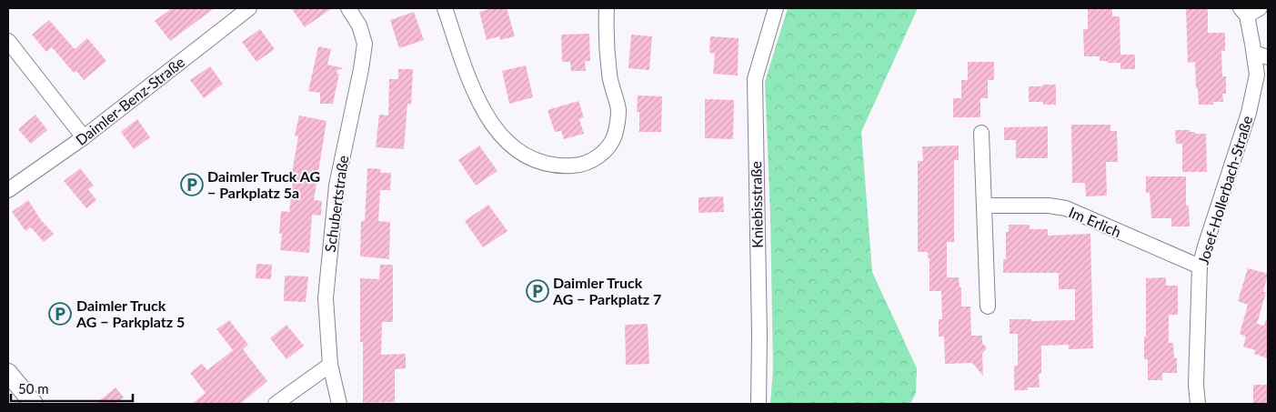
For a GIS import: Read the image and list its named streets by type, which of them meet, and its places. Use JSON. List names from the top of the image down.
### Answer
{
  "streets": {
    "street": [
      "Daimler-Benz-Straße",
      "Josef-Hollerbach-Straße",
      "Schubertstraße",
      "Kniebisstraße",
      "Im Erlich"
    ]
  },
  "crossings": [
    ["Josef-Hollerbach-Straße", "Im Erlich"]
  ],
  "places": {
    "parking": ["Daimler Truck AG − Parkplatz 5a", "Daimler Truck AG − Parkplatz 7", "Daimler Truck AG − Parkplatz 5"]
  },
  "scale_bar": "50 m"
}
